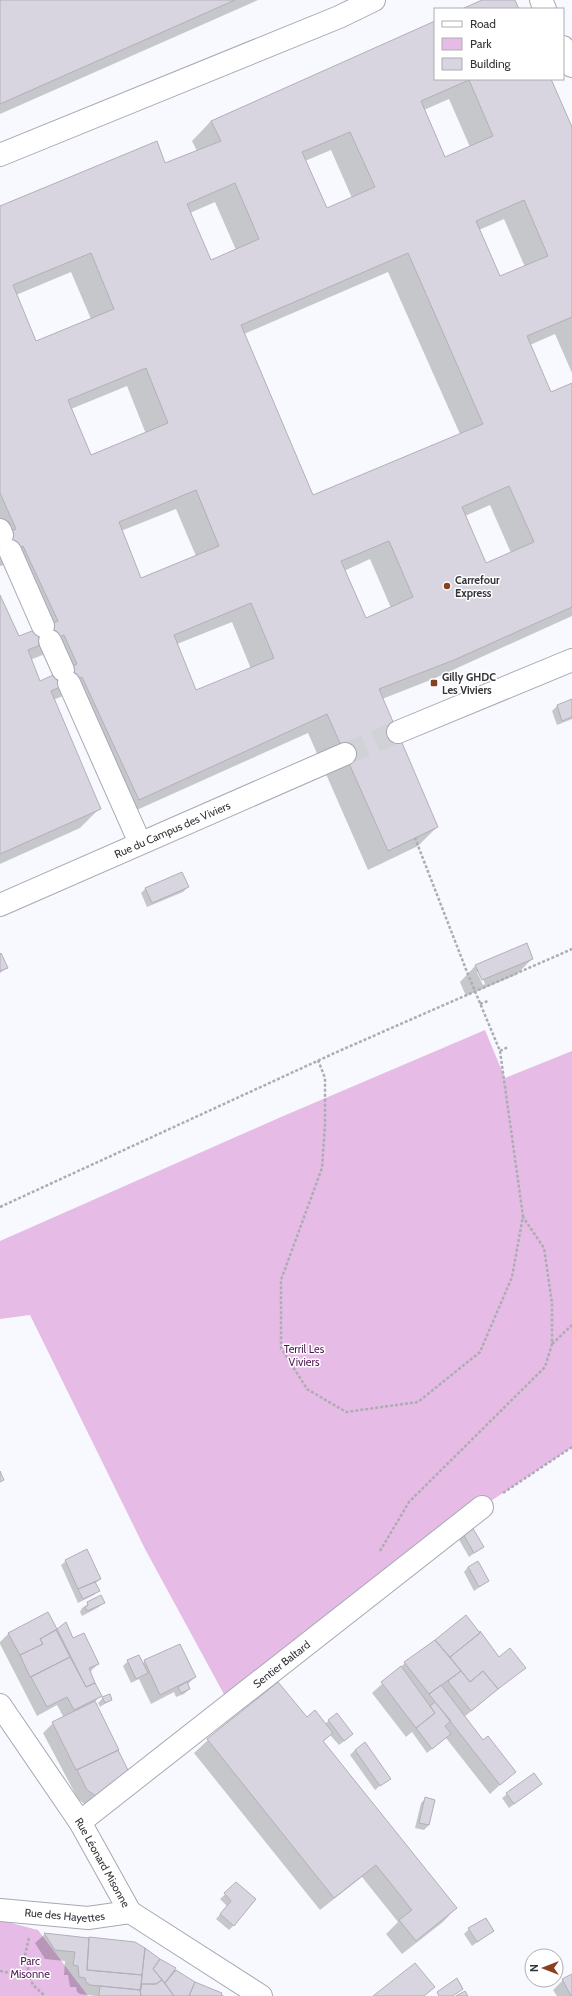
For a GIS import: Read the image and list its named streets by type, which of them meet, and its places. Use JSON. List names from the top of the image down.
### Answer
{
  "streets": {
    "street": [
      "Rue du Campus des Viviers",
      "Sentier Baltard",
      "Rue Léonard Misonne",
      "Rue des Hayettes"
    ]
  },
  "crossings": [
    ["Sentier Baltard", "Rue Léonard Misonne"],
    ["Rue Léonard Misonne", "Rue des Hayettes"]
  ],
  "parks": ["Terril Les Viviers", "Parc Misonne"],
  "places": {
    "other": ["Carrefour Express"],
    "transit": ["Gilly GHDC Les Viviers"]
  },
  "legend": ["Road", "Park", "Building"],
  "north": "left"
}
